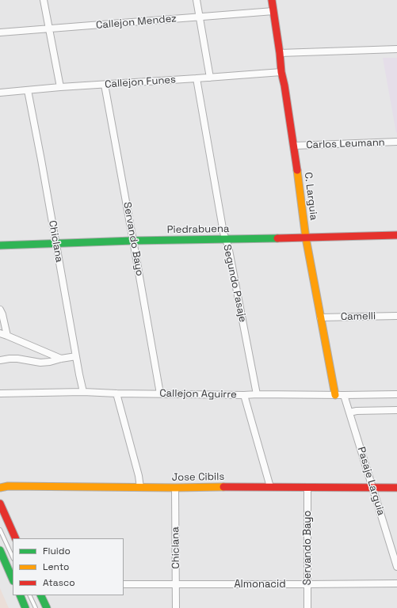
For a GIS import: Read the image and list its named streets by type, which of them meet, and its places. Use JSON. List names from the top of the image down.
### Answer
{
  "streets": {
    "street": [
      "Callejon Mendez",
      "Callejon Funes",
      "Carlos Leumann",
      "C. Larguia",
      "Piedrabuena",
      "Servando Bayo",
      "Chiclana",
      "Segundo Pasaje",
      "Camelli",
      "Callejon Aguirre",
      "Jose Cibils",
      "Pasaje Larguia",
      "Almonacid"
    ]
  },
  "crossings": [
    ["Callejon Mendez", "C. Larguia"],
    ["Callejon Funes", "C. Larguia"],
    ["Callejon Funes", "Servando Bayo"],
    ["Callejon Funes", "Chiclana"],
    ["Callejon Funes", "Segundo Pasaje"],
    ["Carlos Leumann", "C. Larguia"],
    ["C. Larguia", "Piedrabuena"],
    ["C. Larguia", "Camelli"],
    ["C. Larguia", "Callejon Aguirre"],
    ["Piedrabuena", "Servando Bayo"],
    ["Piedrabuena", "Chiclana"],
    ["Piedrabuena", "Segundo Pasaje"],
    ["Servando Bayo", "Callejon Aguirre"],
    ["Servando Bayo", "Jose Cibils"],
    ["Servando Bayo", "Almonacid"],
    ["Chiclana", "Callejon Aguirre"],
    ["Chiclana", "Jose Cibils"],
    ["Chiclana", "Almonacid"],
    ["Segundo Pasaje", "Callejon Aguirre"],
    ["Callejon Aguirre", "Pasaje Larguia"],
    ["Jose Cibils", "Pasaje Larguia"]
  ],
  "legend": ["Fluido", "Lento", "Atasco"]
}
